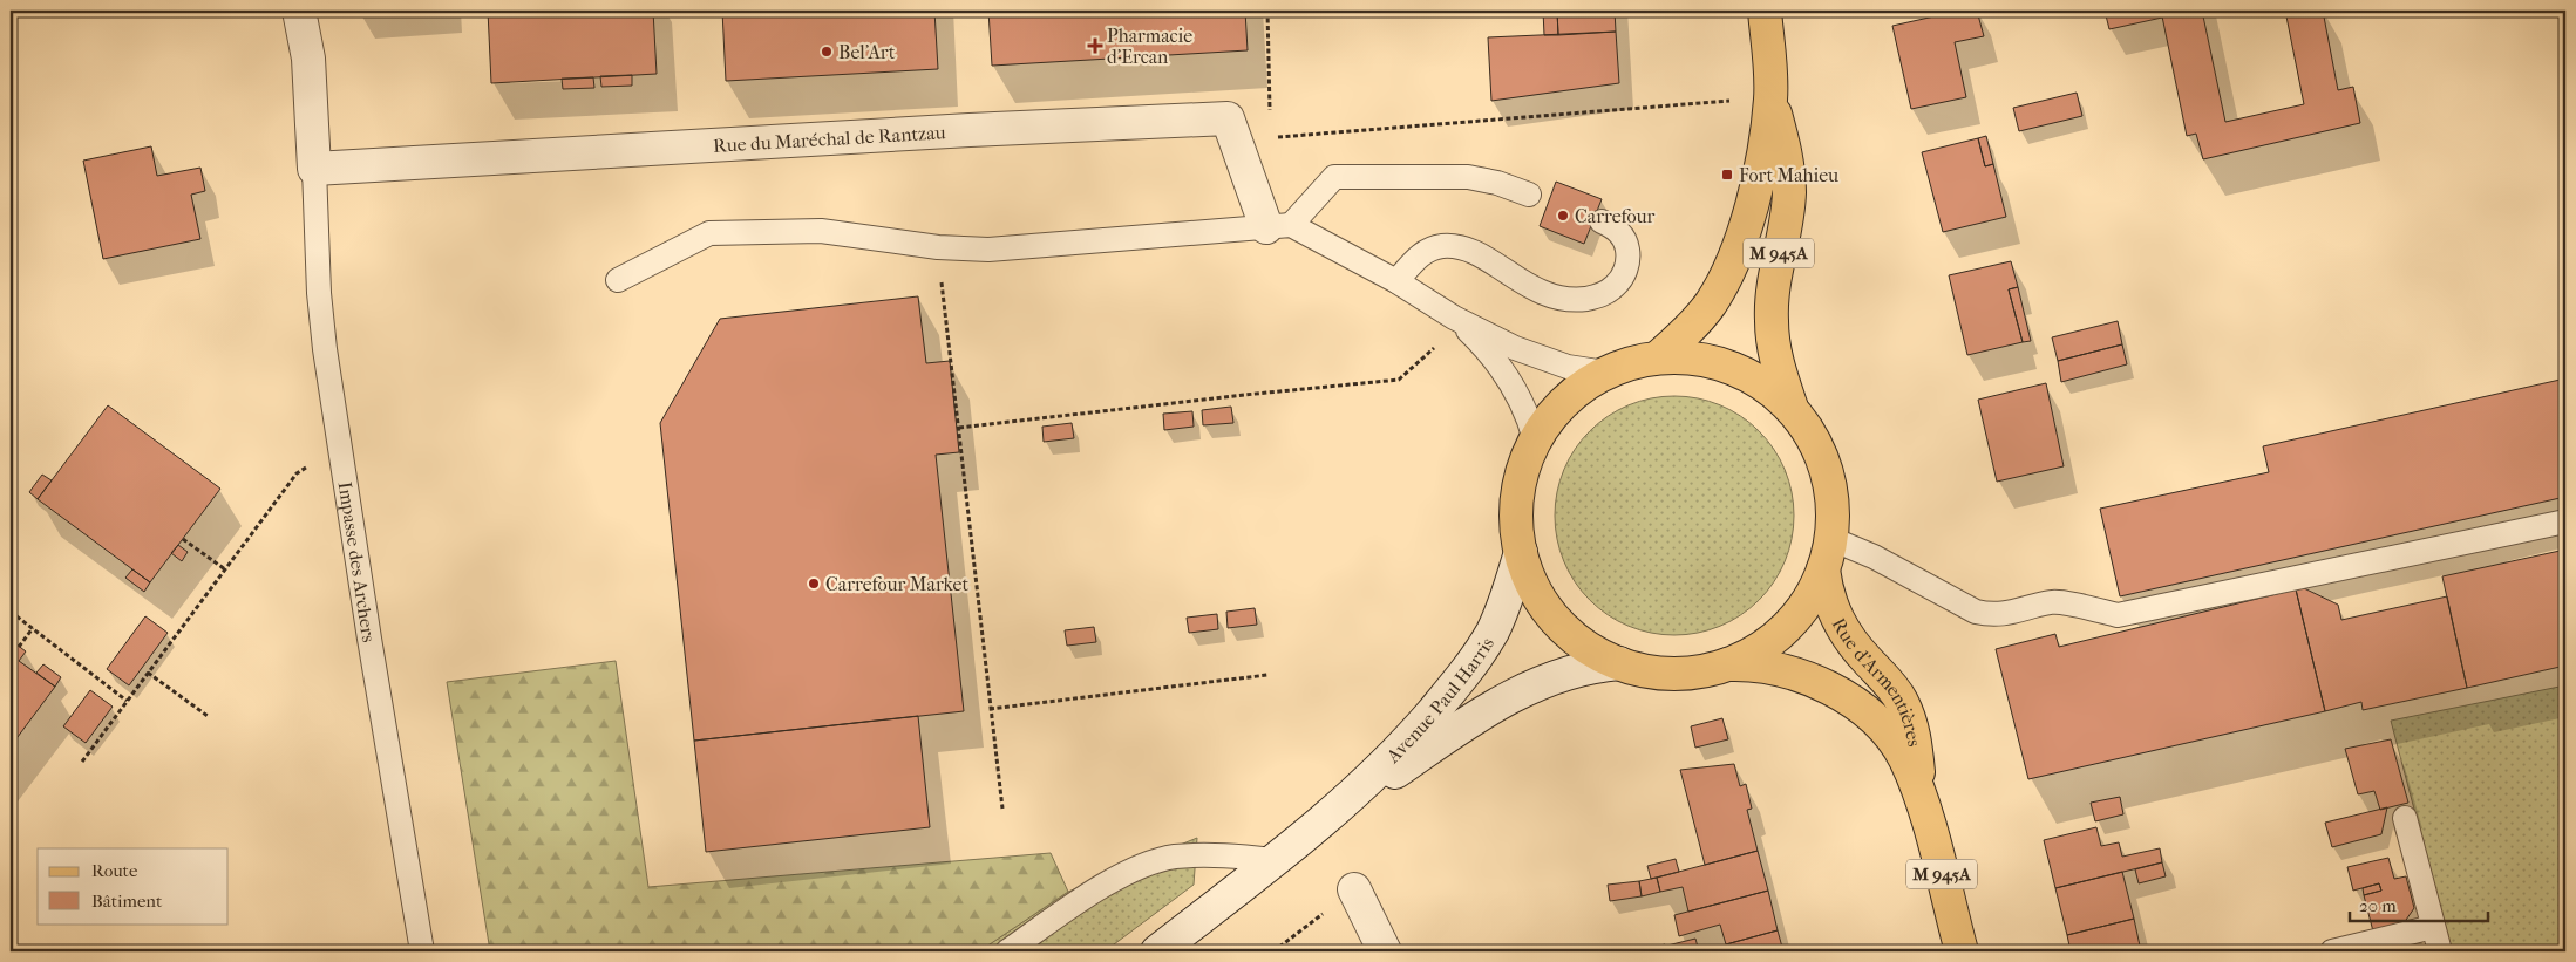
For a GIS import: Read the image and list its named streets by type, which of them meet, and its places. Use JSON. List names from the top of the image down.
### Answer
{
  "streets": {
    "main road": ["M 945A", "Rue d'Armentières"],
    "street": ["Rue du Maréchal de Rantzau", "Avenue Paul Harris"],
    "lane": ["Impasse des Archers"]
  },
  "crossings": [
    ["Rue du Maréchal de Rantzau", "Impasse des Archers"],
    ["M 945A", "Rue d'Armentières"]
  ],
  "places": {
    "health": ["Pharmacie d'Ercan"],
    "other": ["Bel'Art", "Carrefour", "Carrefour Market"],
    "transit": ["Fort Mahieu"]
  },
  "legend": ["Route", "Bâtiment"],
  "scale_bar": "20 m"
}
